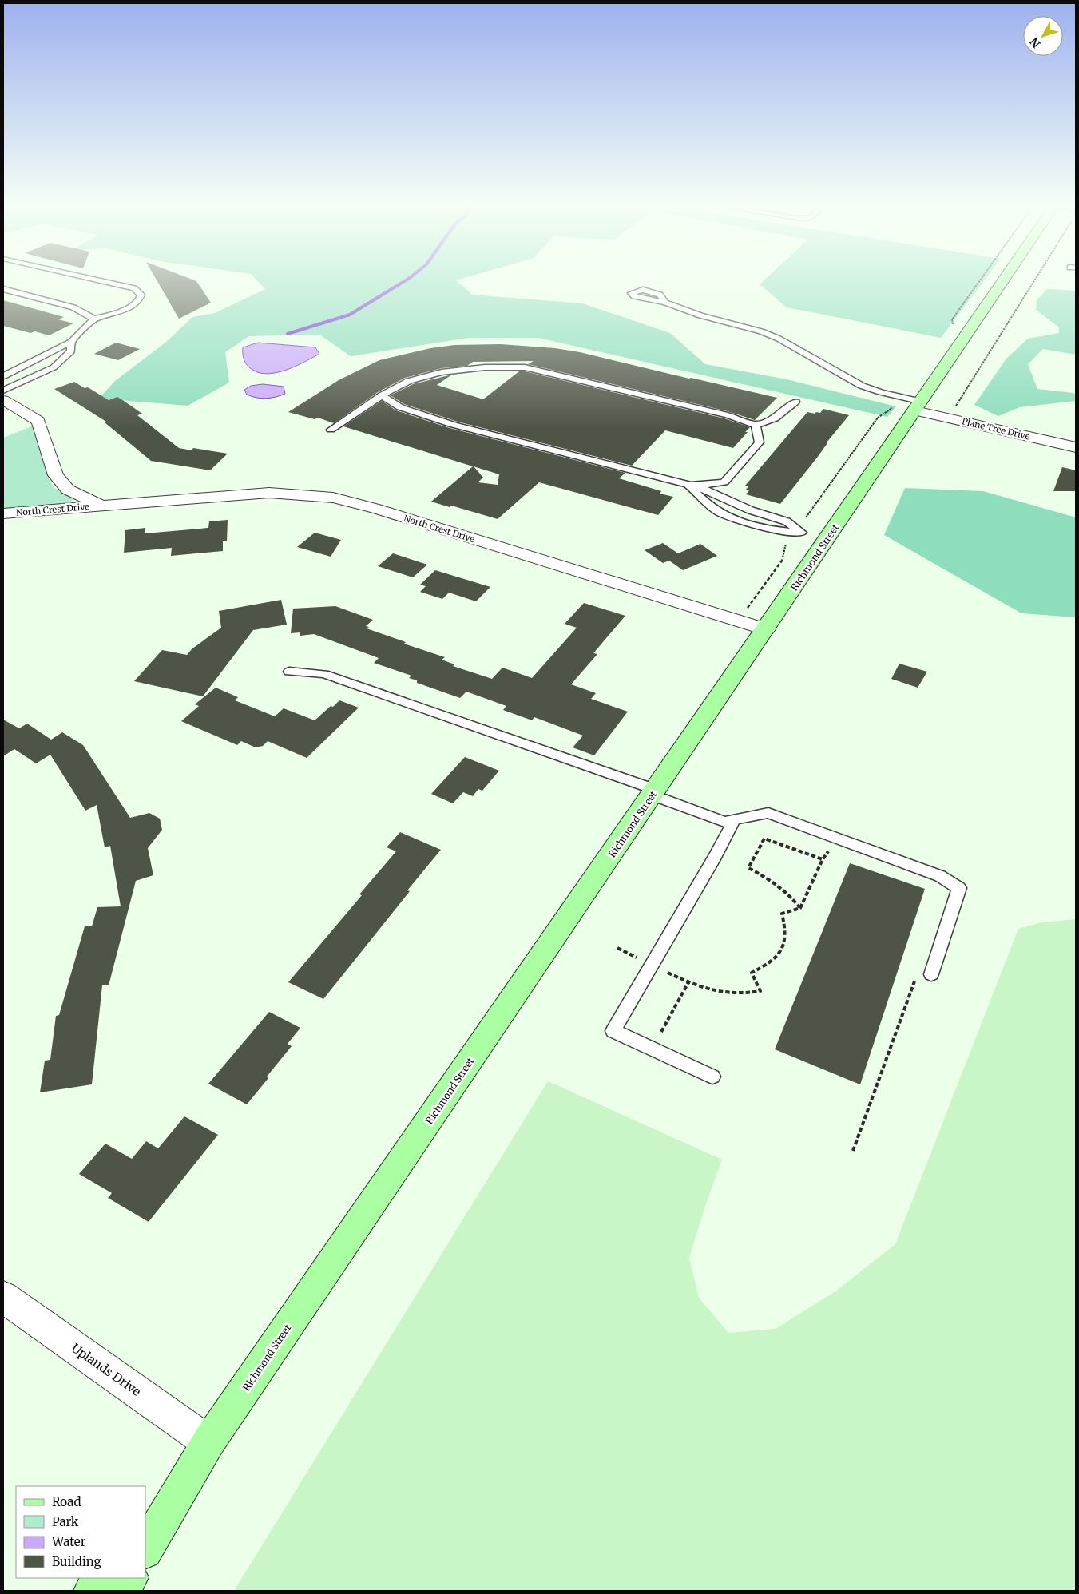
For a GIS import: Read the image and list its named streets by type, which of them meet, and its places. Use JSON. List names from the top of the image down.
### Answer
{
  "streets": {
    "main road": ["Richmond Street"],
    "street": ["Plane Tree Drive", "North Crest Drive", "Uplands Drive"]
  },
  "crossings": [
    ["Plane Tree Drive", "Richmond Street"],
    ["North Crest Drive", "Richmond Street"],
    ["Richmond Street", "Uplands Drive"]
  ],
  "legend": [
    "Road",
    "Park",
    "Water",
    "Building"
  ],
  "north": "bottom left"
}
